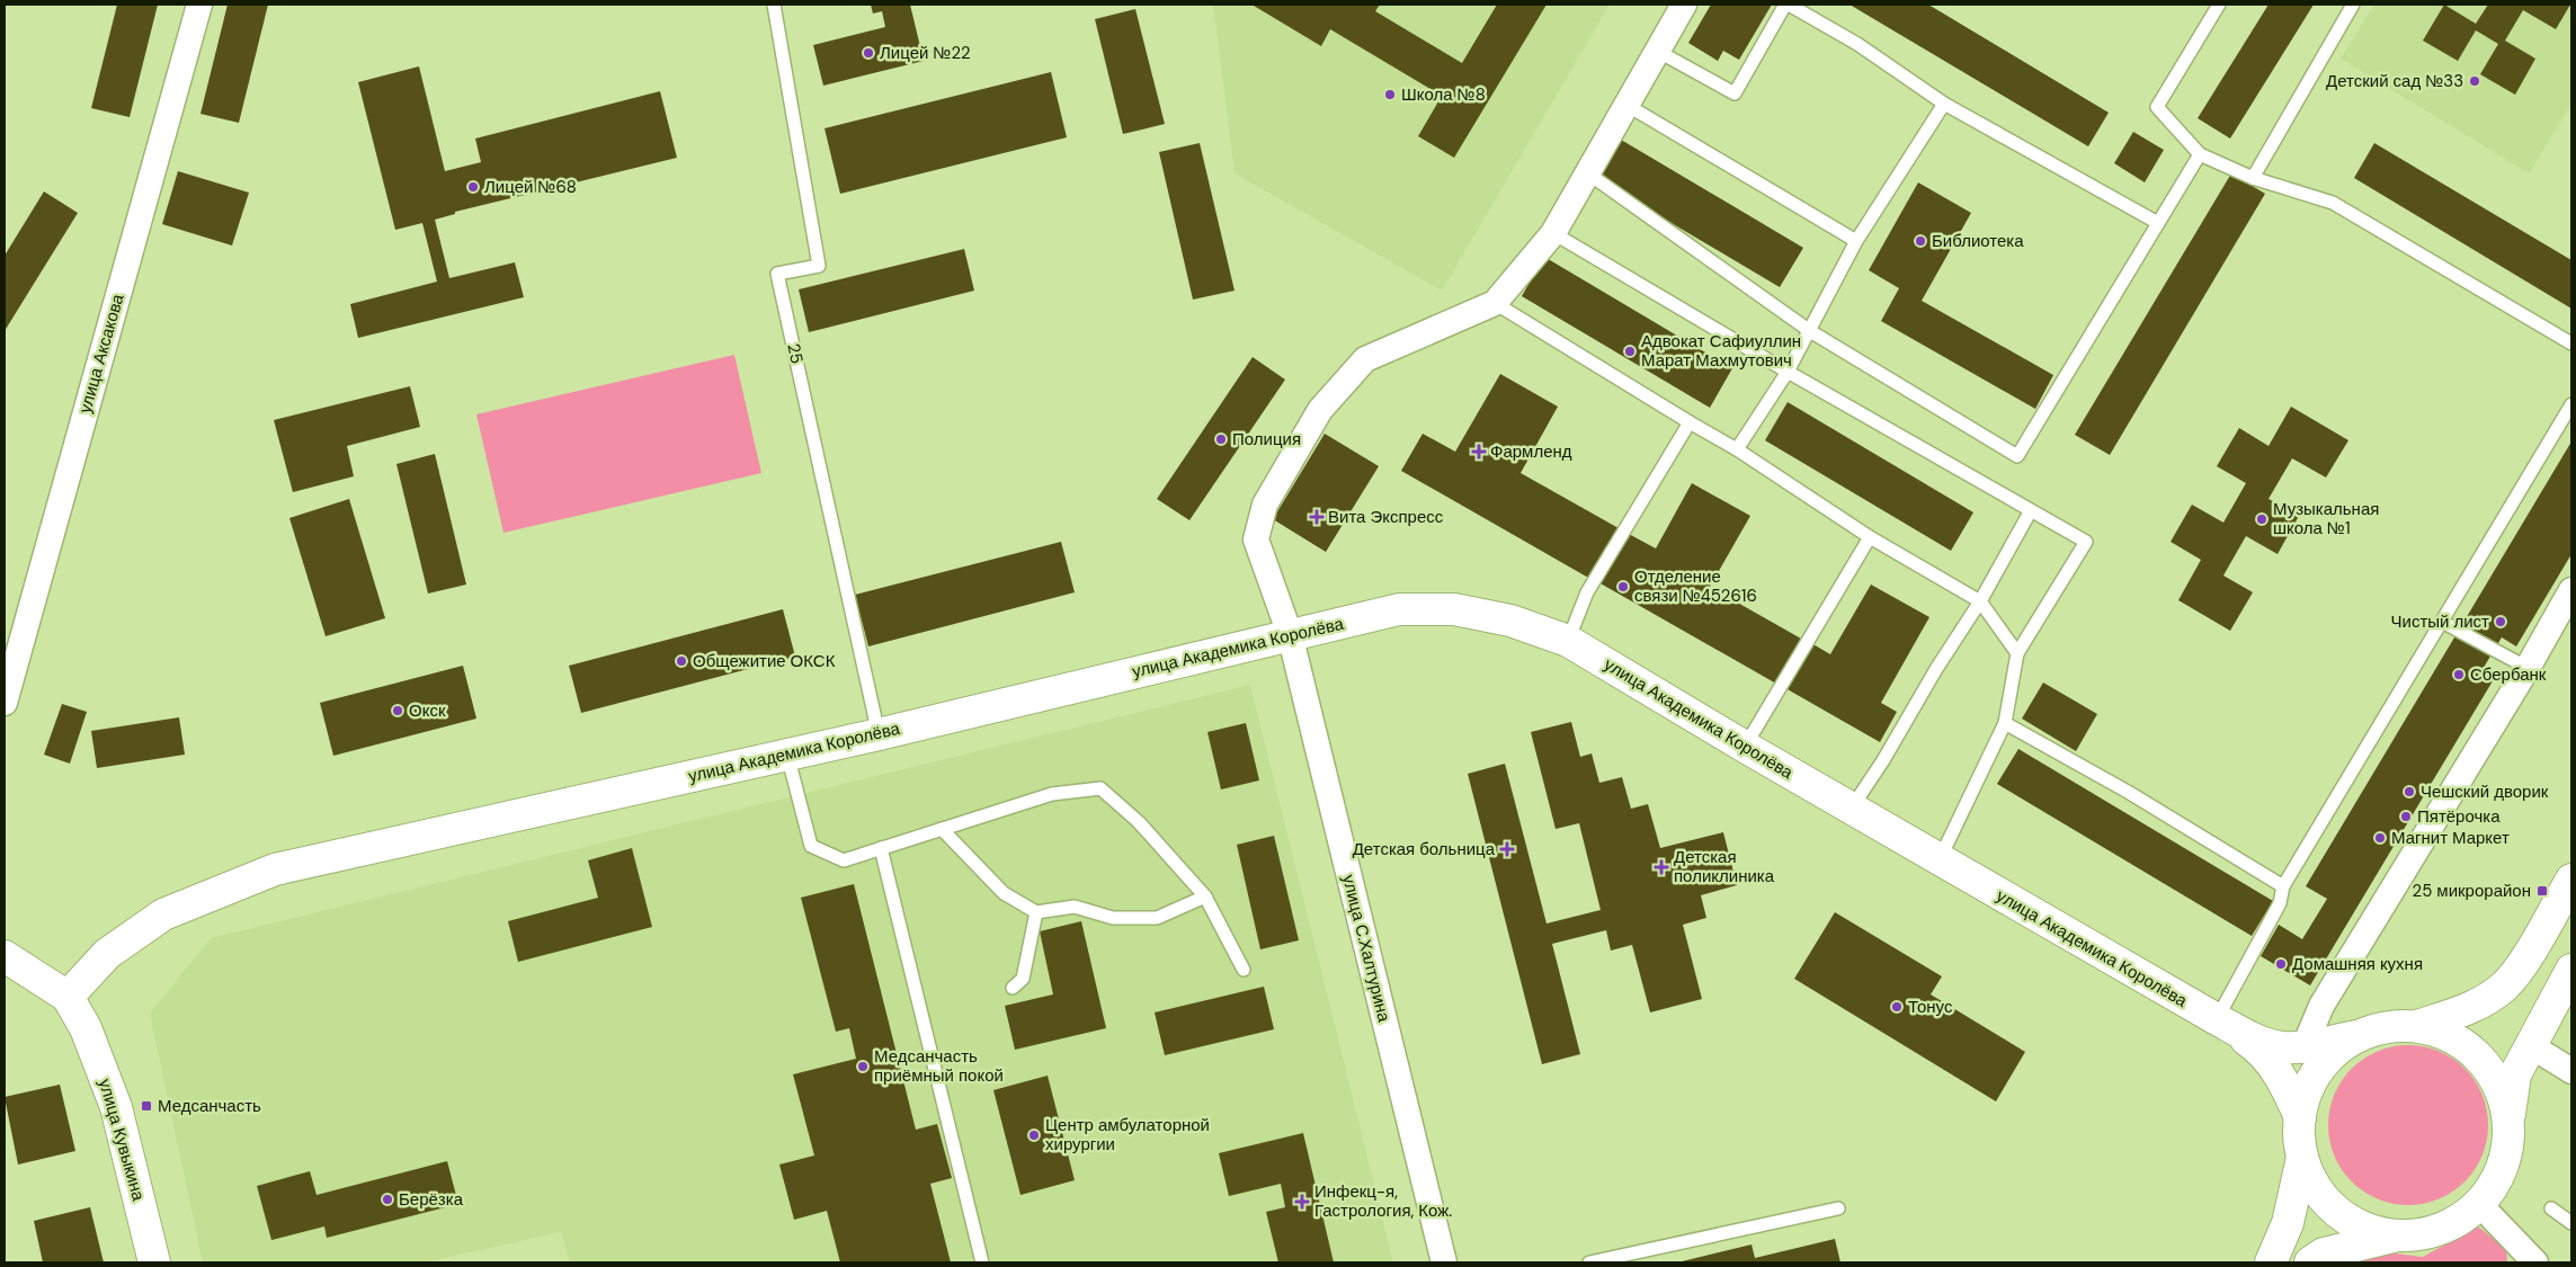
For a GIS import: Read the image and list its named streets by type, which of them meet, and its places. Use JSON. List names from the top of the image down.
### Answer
{
  "streets": {
    "street": [
      "улица Аксакова",
      "улица Академика Королёва",
      "улица С.Халтурина",
      "улица Кувыкина"
    ],
    "lane": ["25"]
  },
  "crossings": [
    ["25", "улица Академика Королёва"],
    ["улица Академика Королёва", "улица С.Халтурина"],
    ["улица Академика Королёва", "улица Кувыкина"]
  ],
  "places": {
    "other": [
      "Лицей №22",
      "Детский сад №33",
      "Школа №8",
      "Лицей №68",
      "Библиотека",
      "Адвокат Сафиуллин Марат Махмутович",
      "Полиция",
      "Музыкальная школа №1",
      "Отделение связи №452616",
      "Чистый лист",
      "Общежитие ОКСК",
      "Сбербанк",
      "Окск",
      "Чешский дворик",
      "Пятёрочка",
      "Магнит Маркет",
      "Домашняя кухня",
      "Тонус",
      "Медсанчасть приёмный покой",
      "Центр амбулаторной хирургии",
      "Берёзка"
    ],
    "health": [
      "Фармленд",
      "Вита Экспресс",
      "Детская больница",
      "Детская поликлиника",
      "Инфекц-я, Гастрология, Кож."
    ],
    "transit": ["25 микрорайон", "Медсанчасть"]
  }
}
